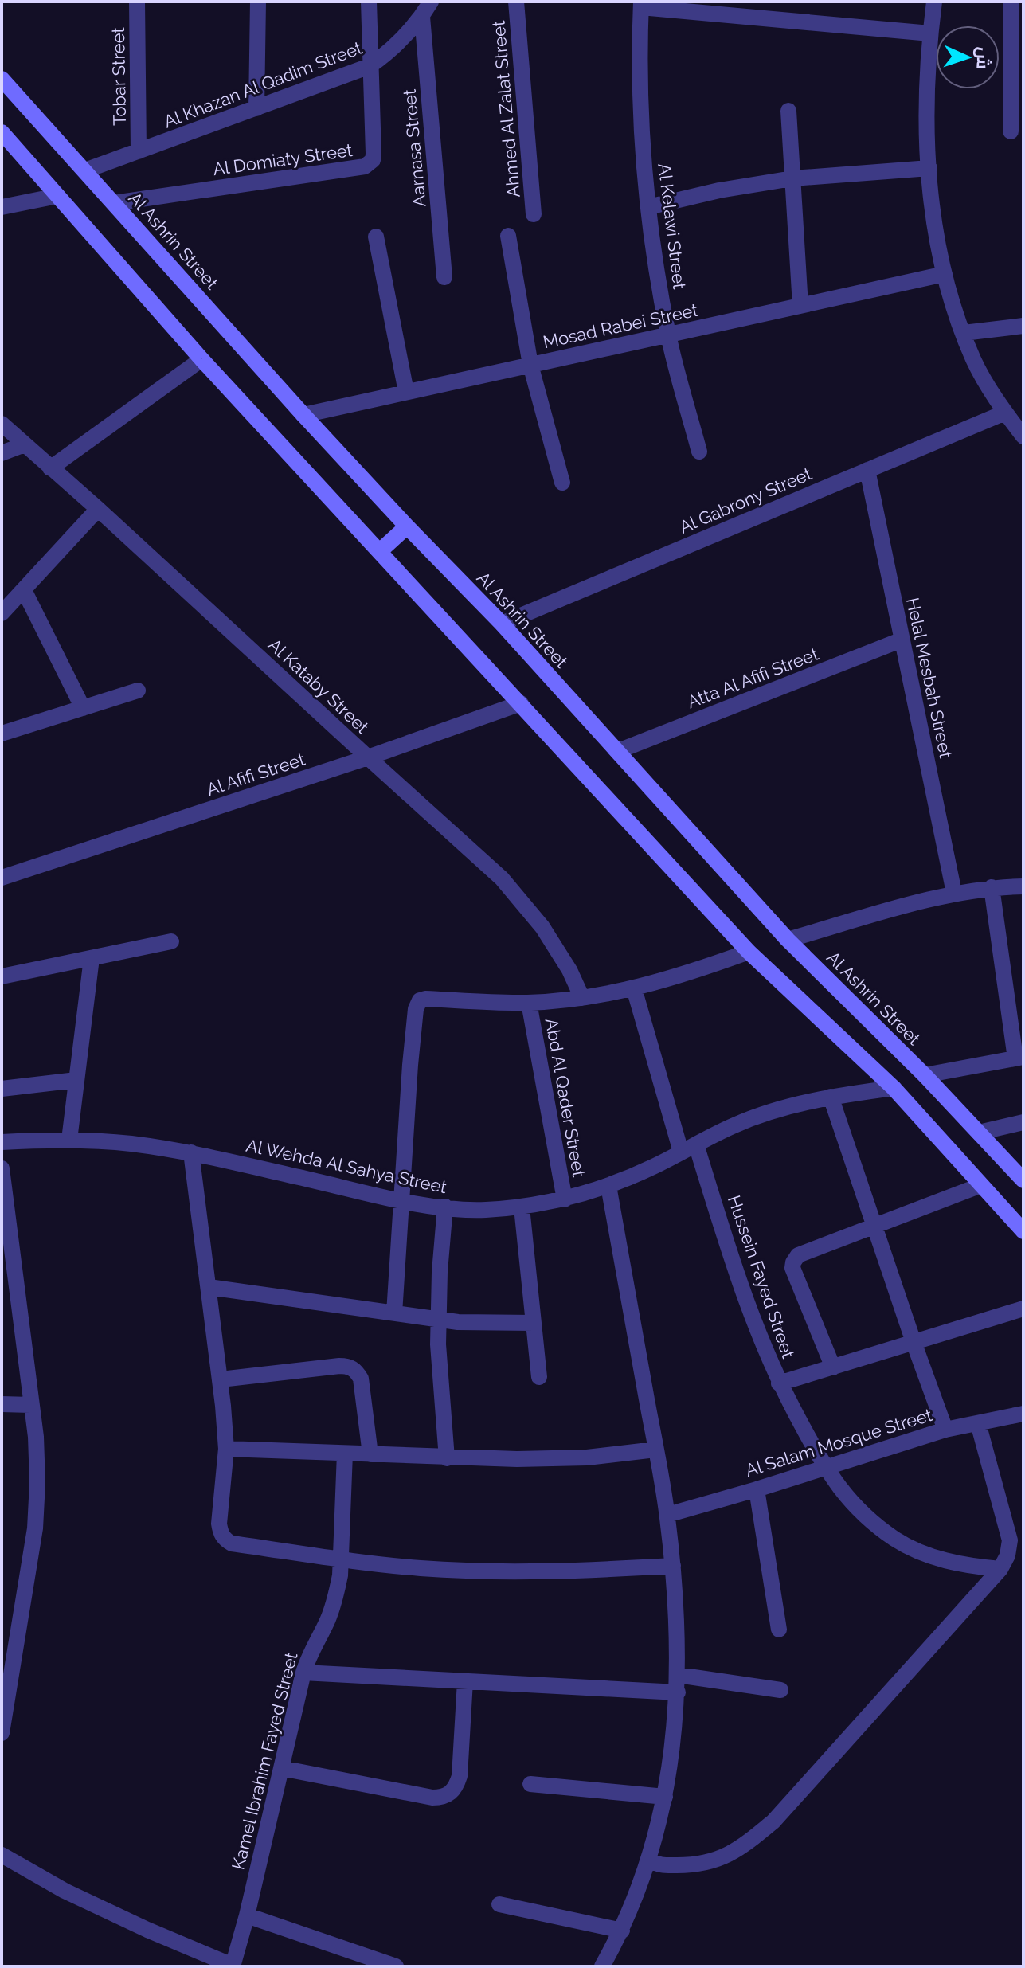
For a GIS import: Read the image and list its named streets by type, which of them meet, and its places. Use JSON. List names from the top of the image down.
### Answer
{
  "streets": {
    "main road": ["Al Ashrin Street"],
    "street": [
      "Tobar Street",
      "Al Khazan Al Qadim Street",
      "Ahmed Al Zalat Street",
      "Aarnasa Street",
      "Al Domiaty Street",
      "Al Kelawi Street",
      "Mosad Rabei Street",
      "Al Gabrony Street",
      "Atta Al Afifi Street",
      "Helal Mesbah Street",
      "Al Kataby Street",
      "Al Afifi Street",
      "Abd Al Qader Street",
      "Al Wehda Al Sahya Street",
      "Hussein Fayed Street",
      "Al Salam Mosque Street",
      "Kamel Ibrahim Fayed Street"
    ]
  },
  "crossings": [
    ["Tobar Street", "Al Khazan Al Qadim Street"],
    ["Al Khazan Al Qadim Street", "Aarnasa Street"],
    ["Al Khazan Al Qadim Street", "Al Domiaty Street"],
    ["Al Khazan Al Qadim Street", "Al Ashrin Street"],
    ["Al Domiaty Street", "Al Ashrin Street"],
    ["Al Kelawi Street", "Mosad Rabei Street"],
    ["Al Ashrin Street", "Mosad Rabei Street"],
    ["Al Ashrin Street", "Al Gabrony Street"],
    ["Al Ashrin Street", "Atta Al Afifi Street"],
    ["Al Gabrony Street", "Helal Mesbah Street"],
    ["Atta Al Afifi Street", "Helal Mesbah Street"],
    ["Al Kataby Street", "Al Afifi Street"],
    ["Abd Al Qader Street", "Al Wehda Al Sahya Street"],
    ["Al Wehda Al Sahya Street", "Hussein Fayed Street"],
    ["Hussein Fayed Street", "Al Salam Mosque Street"]
  ],
  "north": "right"
}
